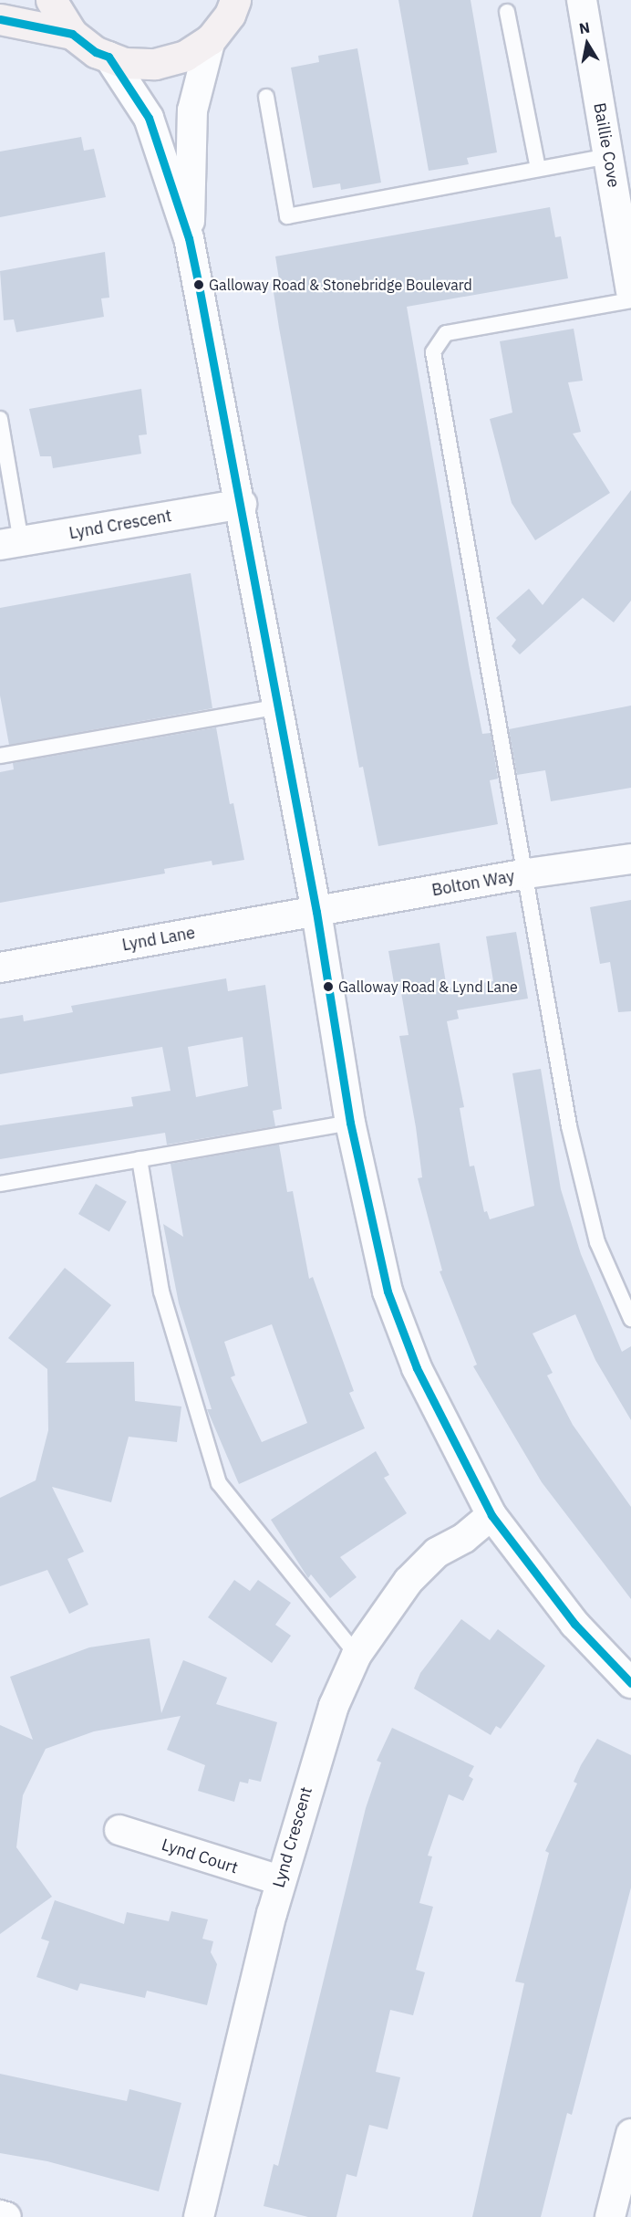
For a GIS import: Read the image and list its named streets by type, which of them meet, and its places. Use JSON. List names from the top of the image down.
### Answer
{
  "streets": {
    "street": [
      "Baillie Cove",
      "Lynd Crescent",
      "Bolton Way",
      "Lynd Lane",
      "Lynd Court"
    ]
  },
  "crossings": [
    ["Lynd Crescent", "Lynd Court"],
    ["Bolton Way", "Lynd Lane"]
  ],
  "places": ["Galloway Road & Stonebridge Boulevard", "Galloway Road & Lynd Lane"],
  "north": "top"
}
